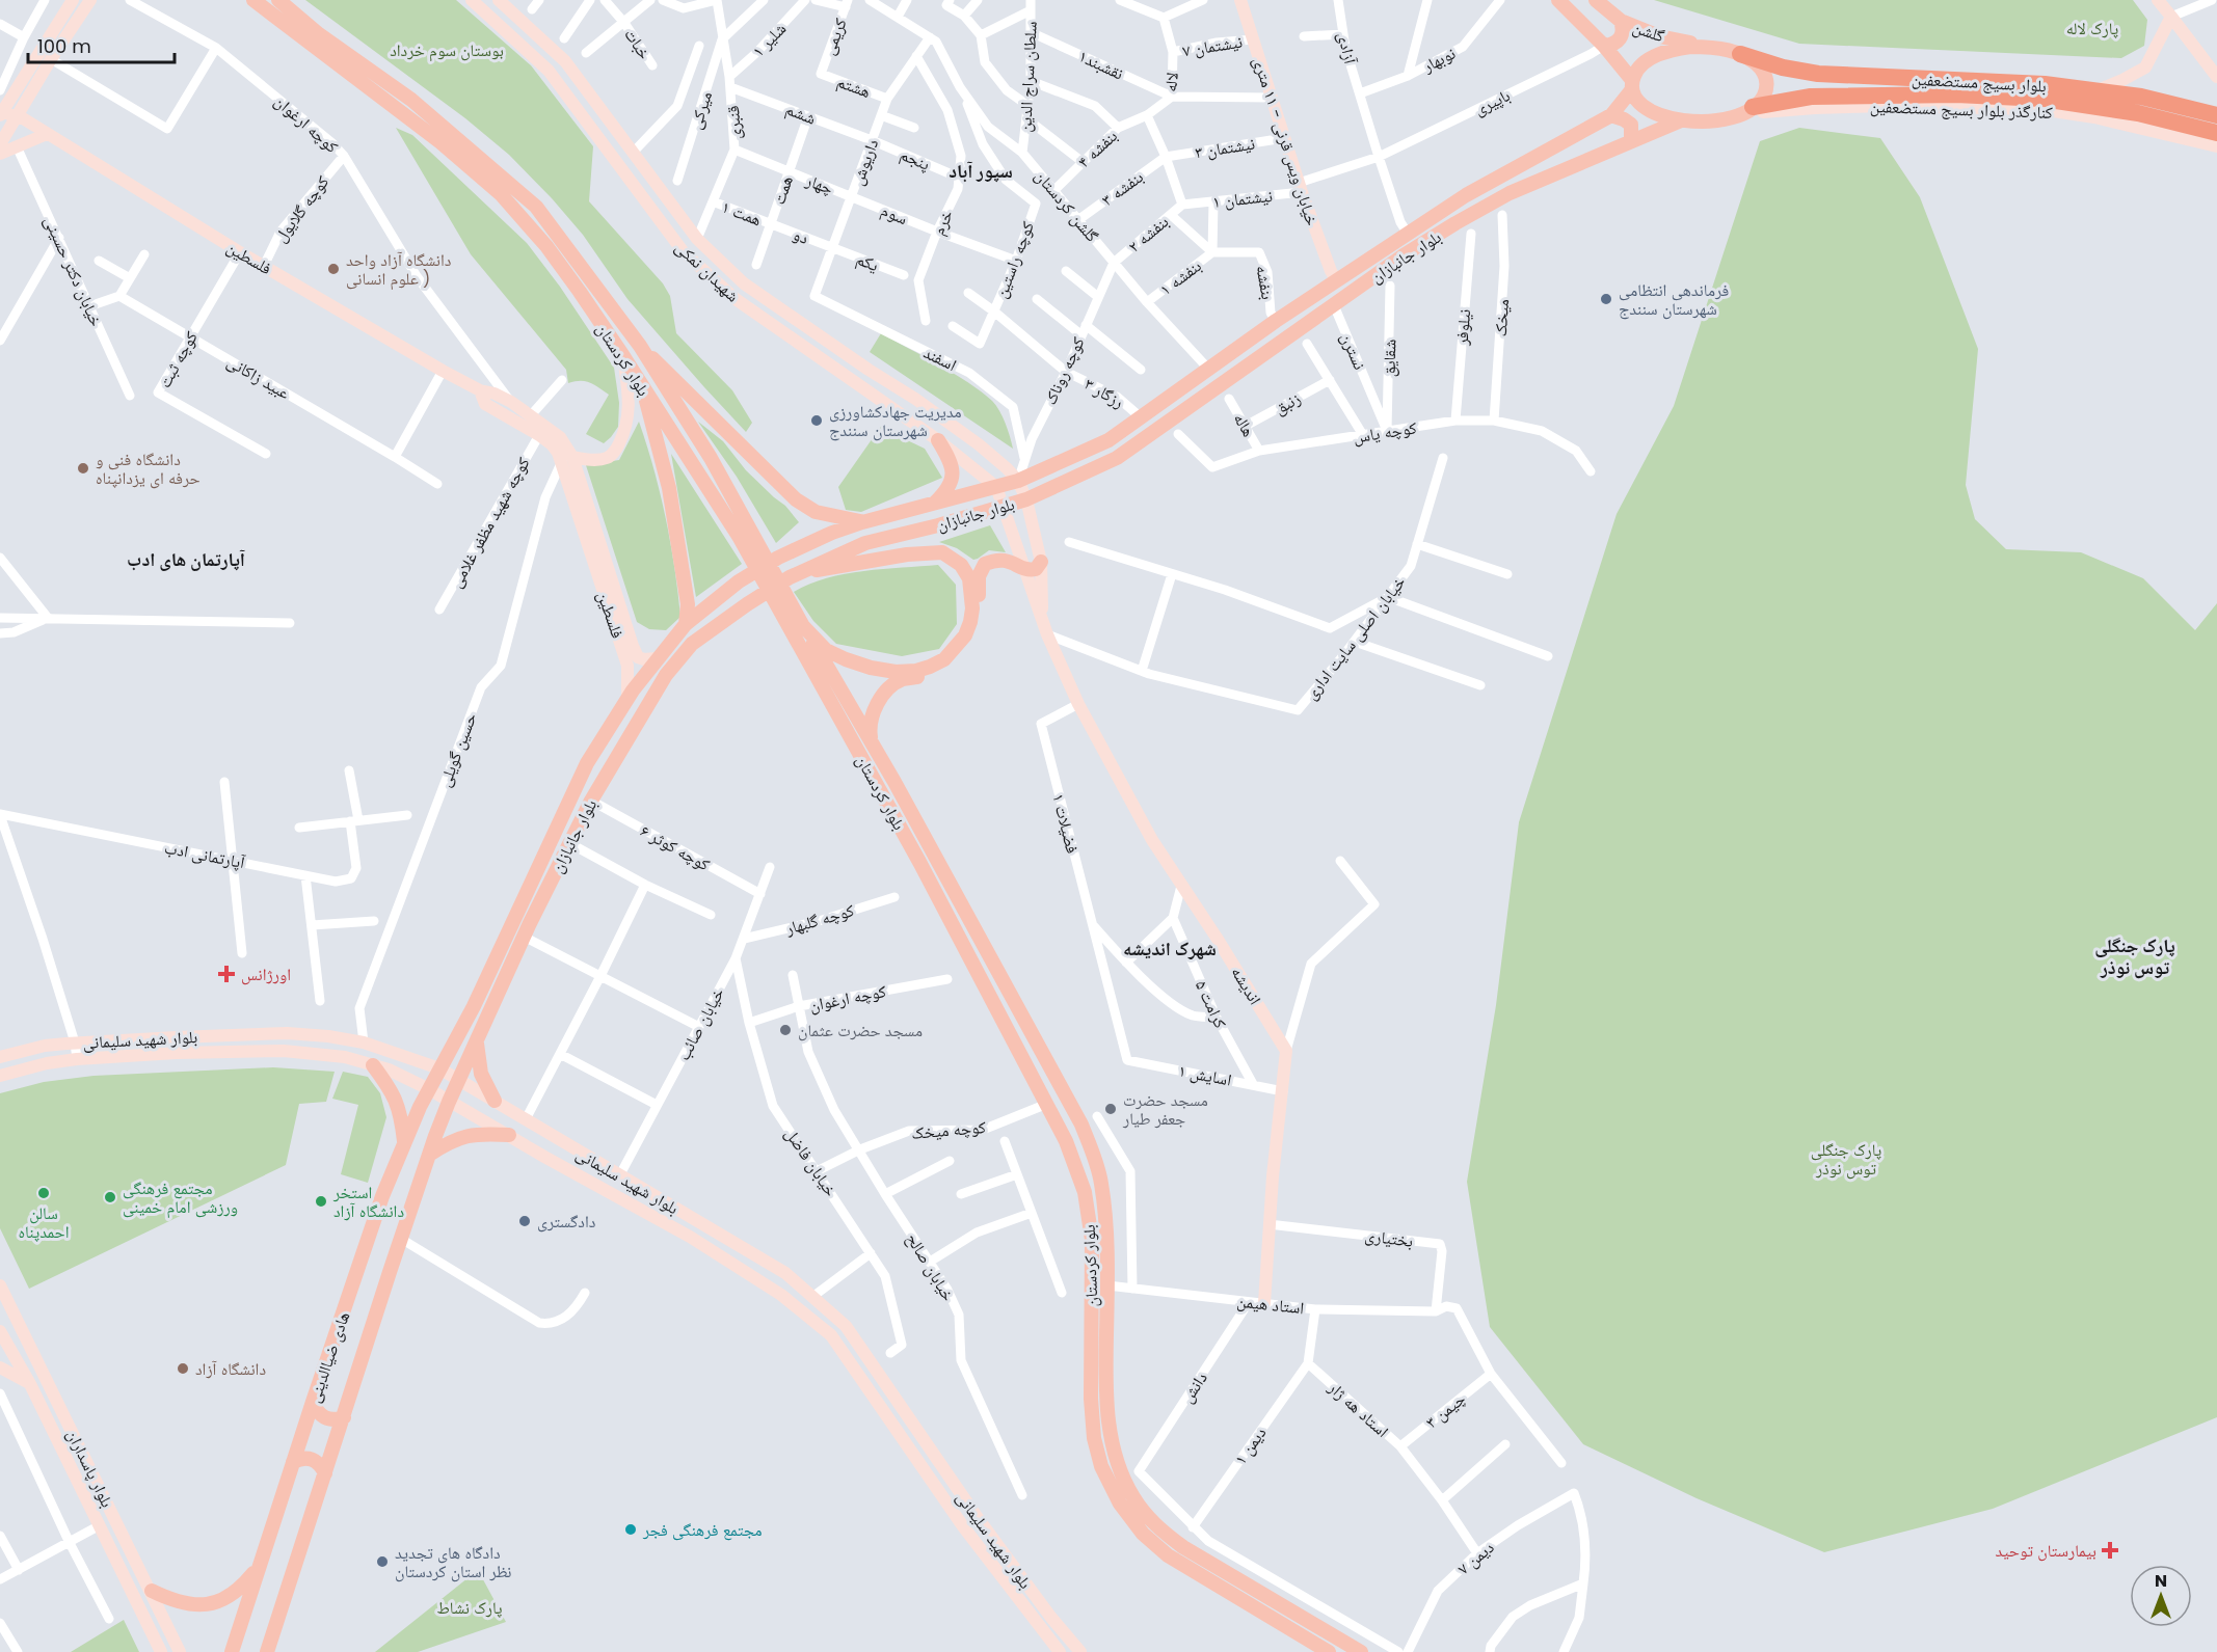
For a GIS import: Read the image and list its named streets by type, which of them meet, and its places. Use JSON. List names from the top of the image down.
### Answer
{
  "streets": {
    "highway": ["بلوار بسیج مستضعفین"],
    "main road": [
      "گلشن",
      "کنارگذر بلوار بسیج مستضعفین",
      "خیابان ویس قرنی - ۱۱ متری",
      "بلوار جانبازان",
      "فلسطین",
      "شهیدان نمکی",
      "بلوار کردستان",
      "اندیشه",
      "بلوار شهید سلیمانی",
      "هادی ضیاالدینی",
      "بلوار پاسداران"
    ],
    "street": [
      "کریمی",
      "شلیر ۱",
      "خبات",
      "نیشتمان ۷",
      "آزادی",
      "نوبهار",
      "نقشبند۱",
      "سلطان سراج الدین",
      "لاله",
      "هشتم",
      "باپیری",
      "میرکی",
      "ششم",
      "قنبری",
      "کوچه ارغوان",
      "نیشتمان ۳",
      "بنفشه ۴",
      "پنجم",
      "داریوش",
      "چهار",
      "بنفشه ۳",
      "همت",
      "نیشتمان ۱",
      "گلشن کردستان",
      "کوچه گلایول",
      "همت ۱",
      "سوم",
      "خرم",
      "بنفشه ۲",
      "دو",
      "کوچه راستین",
      "یکم",
      "خیابان دکتر حسینی",
      "بنفشه ۱",
      "بنفشه",
      "میخک",
      "نیلوفر",
      "نسترن",
      "اسفند",
      "شقایق",
      "کوچه ثبت",
      "کوچه روناک",
      "عبید زاکانی",
      "رزگار ۳",
      "زنبق",
      "هاله",
      "کوچه یاس",
      "کوچه شهید مظفر غلامی",
      "خیابان اصلی سایت اداری",
      "حسین گویلی",
      "فضیلات ۱",
      "کوچه کوثر ۶",
      "آپارتمانی ادب",
      "کوچه گلبهار",
      "کرامت ۵",
      "خیابان صائب",
      "اسایش ۱",
      "کوچه میخک",
      "خیابان فاضل",
      "بختیاری",
      "خیابان صالح",
      "استاد هیمن",
      "دانش",
      "استاد هه ژار",
      "چیمن ۳",
      "دیمن ۱",
      "دیمن ۷"
    ]
  },
  "crossings": [
    ["گلشن", "بلوار بسیج مستضعفین"],
    ["گلشن", "کنارگذر بلوار بسیج مستضعفین"],
    ["گلشن", "بلوار جانبازان"],
    ["کریمی", "هشتم"],
    ["شلیر ۱", "ششم"],
    ["شلیر ۱", "قنبری"],
    ["نیشتمان ۷", "لاله"],
    ["نیشتمان ۷", "خیابان ویس قرنی - ۱۱ متری"],
    ["آزادی", "نوبهار"],
    ["آزادی", "باپیری"],
    ["آزادی", "بلوار جانبازان"],
    ["نقشبند۱", "سلطان سراج الدین"],
    ["نقشبند۱", "لاله"],
    ["سلطان سراج الدین", "گلشن کردستان"],
    ["لاله", "بنفشه ۴"],
    ["بلوار بسیج مستضعفین", "کنارگذر بلوار بسیج مستضعفین"],
    ["بلوار بسیج مستضعفین", "بلوار جانبازان"],
    ["هشتم", "داریوش"],
    ["باپیری", "خیابان ویس قرنی - ۱۱ متری"],
    ["باپیری", "نیشتمان ۱"],
    ["کنارگذر بلوار بسیج مستضعفین", "بلوار جانبازان"],
    ["میرکی", "قنبری"],
    ["ششم", "قنبری"],
    ["ششم", "پنجم"],
    ["ششم", "داریوش"],
    ["ششم", "همت"],
    ["قنبری", "چهار"],
    ["قنبری", "همت ۱"],
    ["قنبری", "شهیدان نمکی"],
    ["کوچه ارغوان", "کوچه گلایول"],
    ["کوچه ارغوان", "فلسطین"],
    ["کوچه ارغوان", "خیابان فاضل"],
    ["کوچه ارغوان", "خیابان صالح"],
    ["خیابان ویس قرنی - ۱۱ متری", "نیشتمان ۳"],
    ["خیابان ویس قرنی - ۱۱ متری", "نیشتمان ۱"],
    ["خیابان ویس قرنی - ۱۱ متری", "بلوار جانبازان"],
    ["نیشتمان ۳", "بنفشه ۳"],
    ["بنفشه ۴", "گلشن کردستان"],
    ["پنجم", "داریوش"],
    ["پنجم", "خرم"],
    ["داریوش", "چهار"],
    ["داریوش", "گلشن کردستان"],
    ["داریوش", "سوم"],
    ["داریوش", "خرم"],
    ["داریوش", "دو"],
    ["داریوش", "یکم"],
    ["داریوش", "اسفند"],
    ["چهار", "همت"],
    ["چهار", "سوم"],
    ["بنفشه ۳", "گلشن کردستان"],
    ["همت", "همت ۱"],
    ["همت", "دو"],
    ["نیشتمان ۱", "بنفشه ۲"],
    ["گلشن کردستان", "بنفشه ۲"],
    ["گلشن کردستان", "بلوار جانبازان"],
    ["گلشن کردستان", "کوچه راستین"],
    ["گلشن کردستان", "بنفشه ۱"],
    ["گلشن کردستان", "کوچه روناک"],
    ["کوچه گلایول", "فلسطین"],
    ["همت ۱", "دو"],
    ["سوم", "خرم"],
    ["سوم", "کوچه راستین"],
    ["بنفشه ۲", "کوچه روناک"],
    ["دو", "یکم"],
    ["بلوار جانبازان", "فلسطین"],
    ["بلوار جانبازان", "شهیدان نمکی"],
    ["بلوار جانبازان", "بنفشه"],
    ["بلوار جانبازان", "نسترن"],
    ["بلوار جانبازان", "بلوار کردستان"],
    ["بلوار جانبازان", "کوچه روناک"],
    ["بلوار جانبازان", "رزگار ۳"],
    ["بلوار جانبازان", "کوچه کوثر ۶"],
    ["بلوار جانبازان", "اندیشه"],
    ["بلوار جانبازان", "بلوار شهید سلیمانی"],
    ["بلوار جانبازان", "هادی ضیاالدینی"],
    ["فلسطین", "کوچه ثبت"],
    ["فلسطین", "کوچه شهید مظفر غلامی"],
    ["فلسطین", "حسین گویلی"],
    ["کوچه راستین", "رزگار ۳"],
    ["شهیدان نمکی", "کوچه روناک"],
    ["شهیدان نمکی", "اندیشه"],
    ["بنفشه ۱", "بنفشه"],
    ["میخک", "کوچه یاس"],
    ["نیلوفر", "کوچه یاس"],
    ["نسترن", "شقایق"],
    ["نسترن", "کوچه یاس"],
    ["اسفند", "کوچه روناک"],
    ["شقایق", "کوچه یاس"],
    ["کوچه ثبت", "عبید زاکانی"],
    ["بلوار کردستان", "کوچه میخک"],
    ["بلوار کردستان", "استاد هیمن"],
    ["کوچه روناک", "رزگار ۳"],
    ["کوچه روناک", "اندیشه"],
    ["زنبق", "هاله"],
    ["هاله", "کوچه یاس"],
    ["خیابان اصلی سایت اداری", "اندیشه"],
    ["حسین گویلی", "بلوار شهید سلیمانی"],
    ["فضیلات ۱", "اندیشه"],
    ["فضیلات ۱", "کرامت ۵"],
    ["فضیلات ۱", "اسایش ۱"],
    ["کوچه کوثر ۶", "خیابان صائب"],
    ["آپارتمانی ادب", "بلوار شهید سلیمانی"],
    ["کوچه گلبهار", "خیابان صائب"],
    ["کرامت ۵", "اسایش ۱"],
    ["خیابان صائب", "بلوار شهید سلیمانی"],
    ["خیابان صائب", "خیابان فاضل"],
    ["بلوار شهید سلیمانی", "هادی ضیاالدینی"],
    ["کوچه میخک", "خیابان فاضل"],
    ["کوچه میخک", "خیابان صالح"],
    ["بختیاری", "استاد هیمن"],
    ["استاد هیمن", "دانش"],
    ["استاد هیمن", "چیمن ۳"],
    ["دانش", "دیمن ۱"],
    ["استاد هه ژار", "چیمن ۳"],
    ["استاد هه ژار", "دیمن ۱"],
    ["استاد هه ژار", "دیمن ۷"]
  ],
  "districts": [
    "سپور آباد",
    "آپارتمان های ادب",
    "پارک جنگلی توس نوذر",
    "شهرک اندیشه"
  ],
  "parks": [
    "پارک لاله",
    "بوستان سوم خرداد",
    "پارک جنگلی توس نوذر",
    "پارک نشاط"
  ],
  "places": {
    "other": [
      "دانشگاه آزاد واحد علوم انسانی )",
      "فرماندهی انتظامی شهرستان سنندج",
      "مدیریت جهادکشاورزی شهرستان سنندج",
      "دانشگاه فنی و حرفه ای یزدانپناه",
      "مسجد حضرت عثمان",
      "مسجد حضرت جعفر طیار",
      "سالن احمدپناه",
      "مجتمع فرهنگی ورزشی امام خمینی",
      "استخر دانشگاه آزاد",
      "دادگستری",
      "دانشگاه آزاد",
      "مجتمع فرهنگی فجر",
      "دادگاه های تجدید نظر استان کردستان"
    ],
    "health": ["اورژانس", "بیمارستان توحید"]
  },
  "scale_bar": "100 m",
  "north": "top"
}
